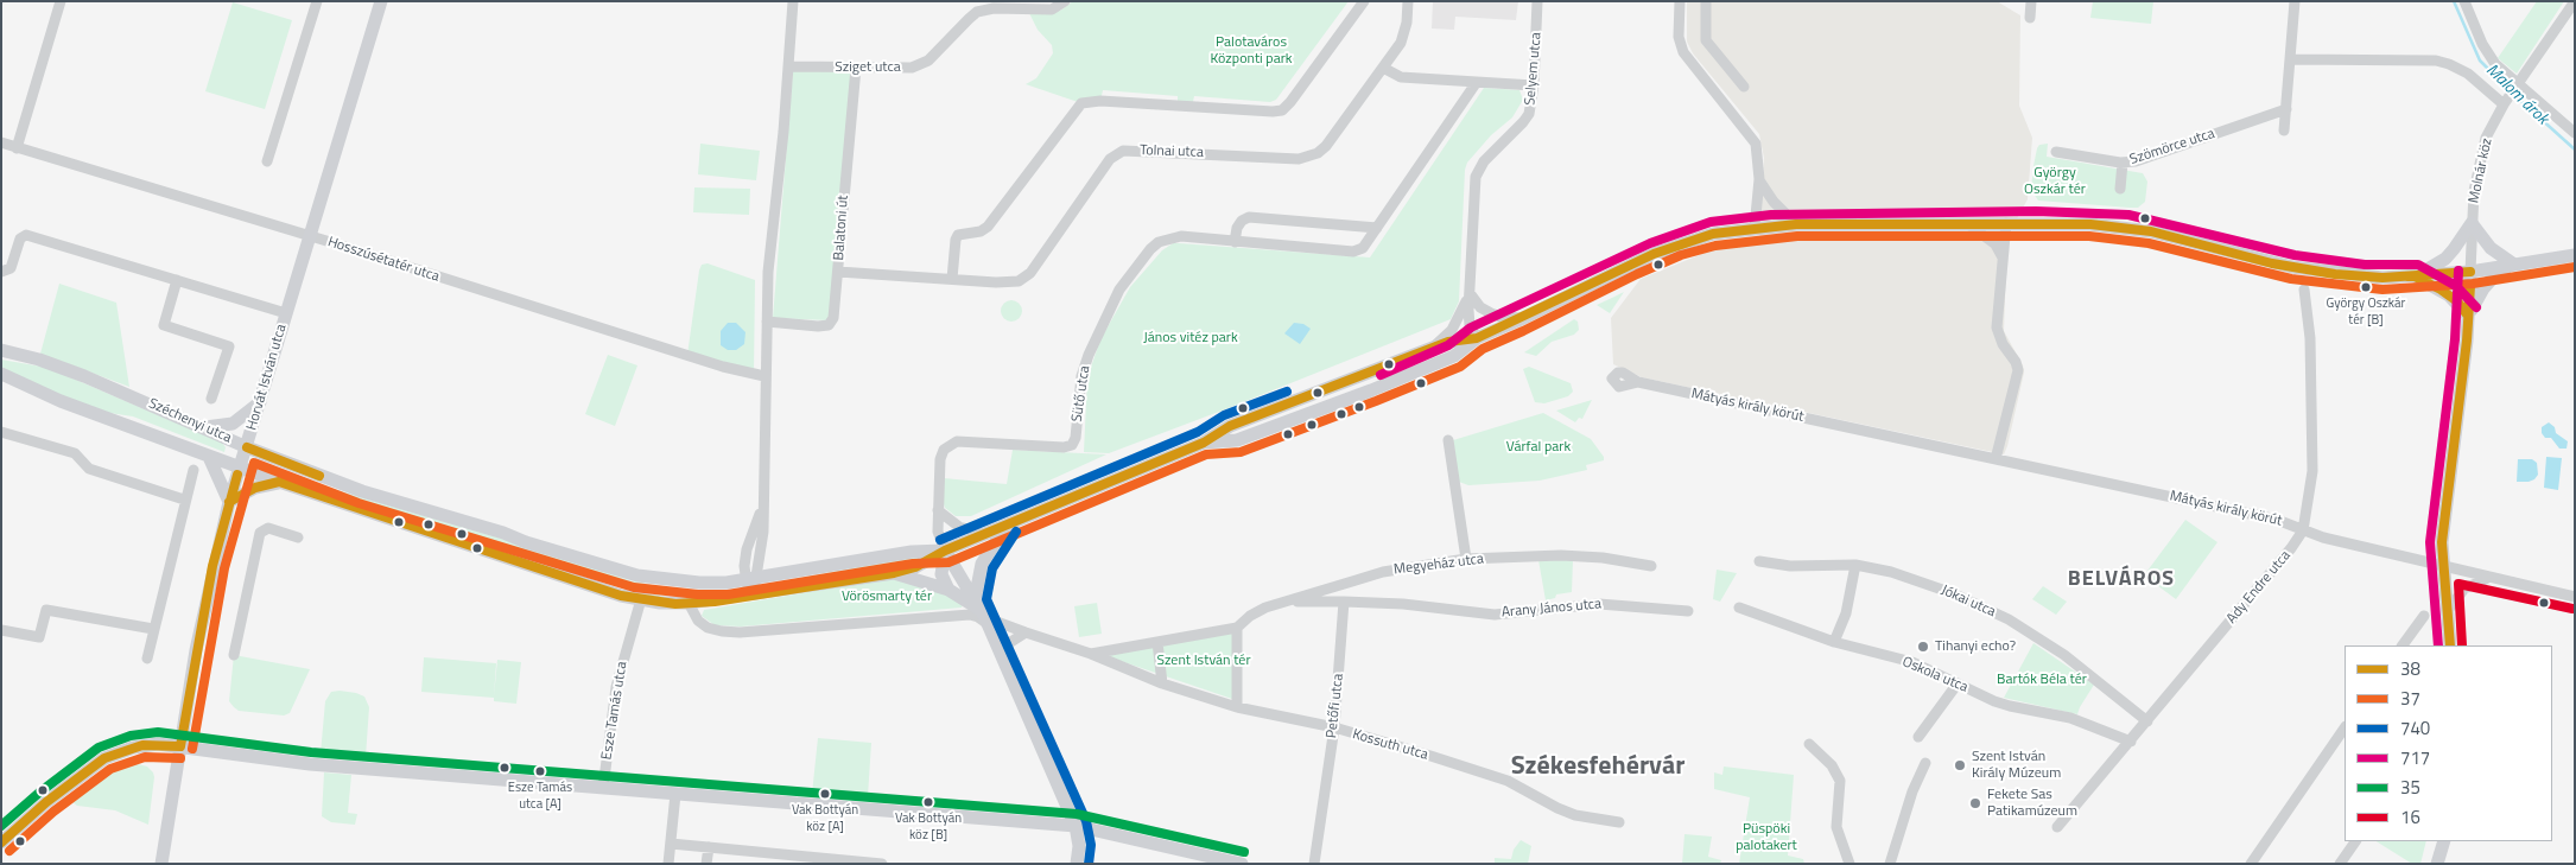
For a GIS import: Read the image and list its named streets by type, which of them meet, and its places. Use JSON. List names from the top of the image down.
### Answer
{
  "streets": {
    "main road": ["Horvát István utca", "Széchenyi utca"],
    "street": [
      "Sziget utca",
      "Selyem utca",
      "Szömörce utca",
      "Tolnai utca",
      "Molnár köz",
      "Balatoni út",
      "Hosszúsétatér utca",
      "Sütő utca",
      "Mátyás király körút",
      "Megyeház utca",
      "Ady Endre utca",
      "Jókai utca",
      "Arany János utca",
      "Oskola utca",
      "Petőfi utca",
      "Esze Tamás utca",
      "Kossuth utca"
    ]
  },
  "crossings": [
    ["Sziget utca", "Balatoni út"],
    ["Tolnai utca", "Balatoni út"],
    ["Hosszúsétatér utca", "Horvát István utca"],
    ["Horvát István utca", "Széchenyi utca"],
    ["Mátyás király körút", "Ady Endre utca"],
    ["Széchenyi utca", "Esze Tamás utca"],
    ["Ady Endre utca", "Jókai utca"],
    ["Ady Endre utca", "Oskola utca"],
    ["Arany János utca", "Petőfi utca"],
    ["Petőfi utca", "Kossuth utca"]
  ],
  "districts": ["BELVÁROS", "Székesfehérvár"],
  "water": ["Malom árok"],
  "parks": [
    "Palotaváros Központi park",
    "György Oszkár tér",
    "János vitéz park",
    "Várfal park",
    "Vörösmarty tér",
    "Szent István tér",
    "Bartók Béla tér",
    "Püspöki palotakert"
  ],
  "places": [
    "György Oszkár tér [B]",
    "Tihanyi echo?",
    "Szent István Király Múzeum",
    "Esze Tamás utca [A]",
    "Vak Bottyán köz [A]",
    "Vak Bottyán köz [B]",
    "Fekete Sas Patikamúzeum"
  ],
  "lines": [
    "transit line 717",
    "transit line 38",
    "transit line 37",
    "transit line 740",
    "transit line 16",
    "transit line 35"
  ],
  "legend": [
    "38",
    "37",
    "740",
    "717",
    "35",
    "16"
  ]
}
